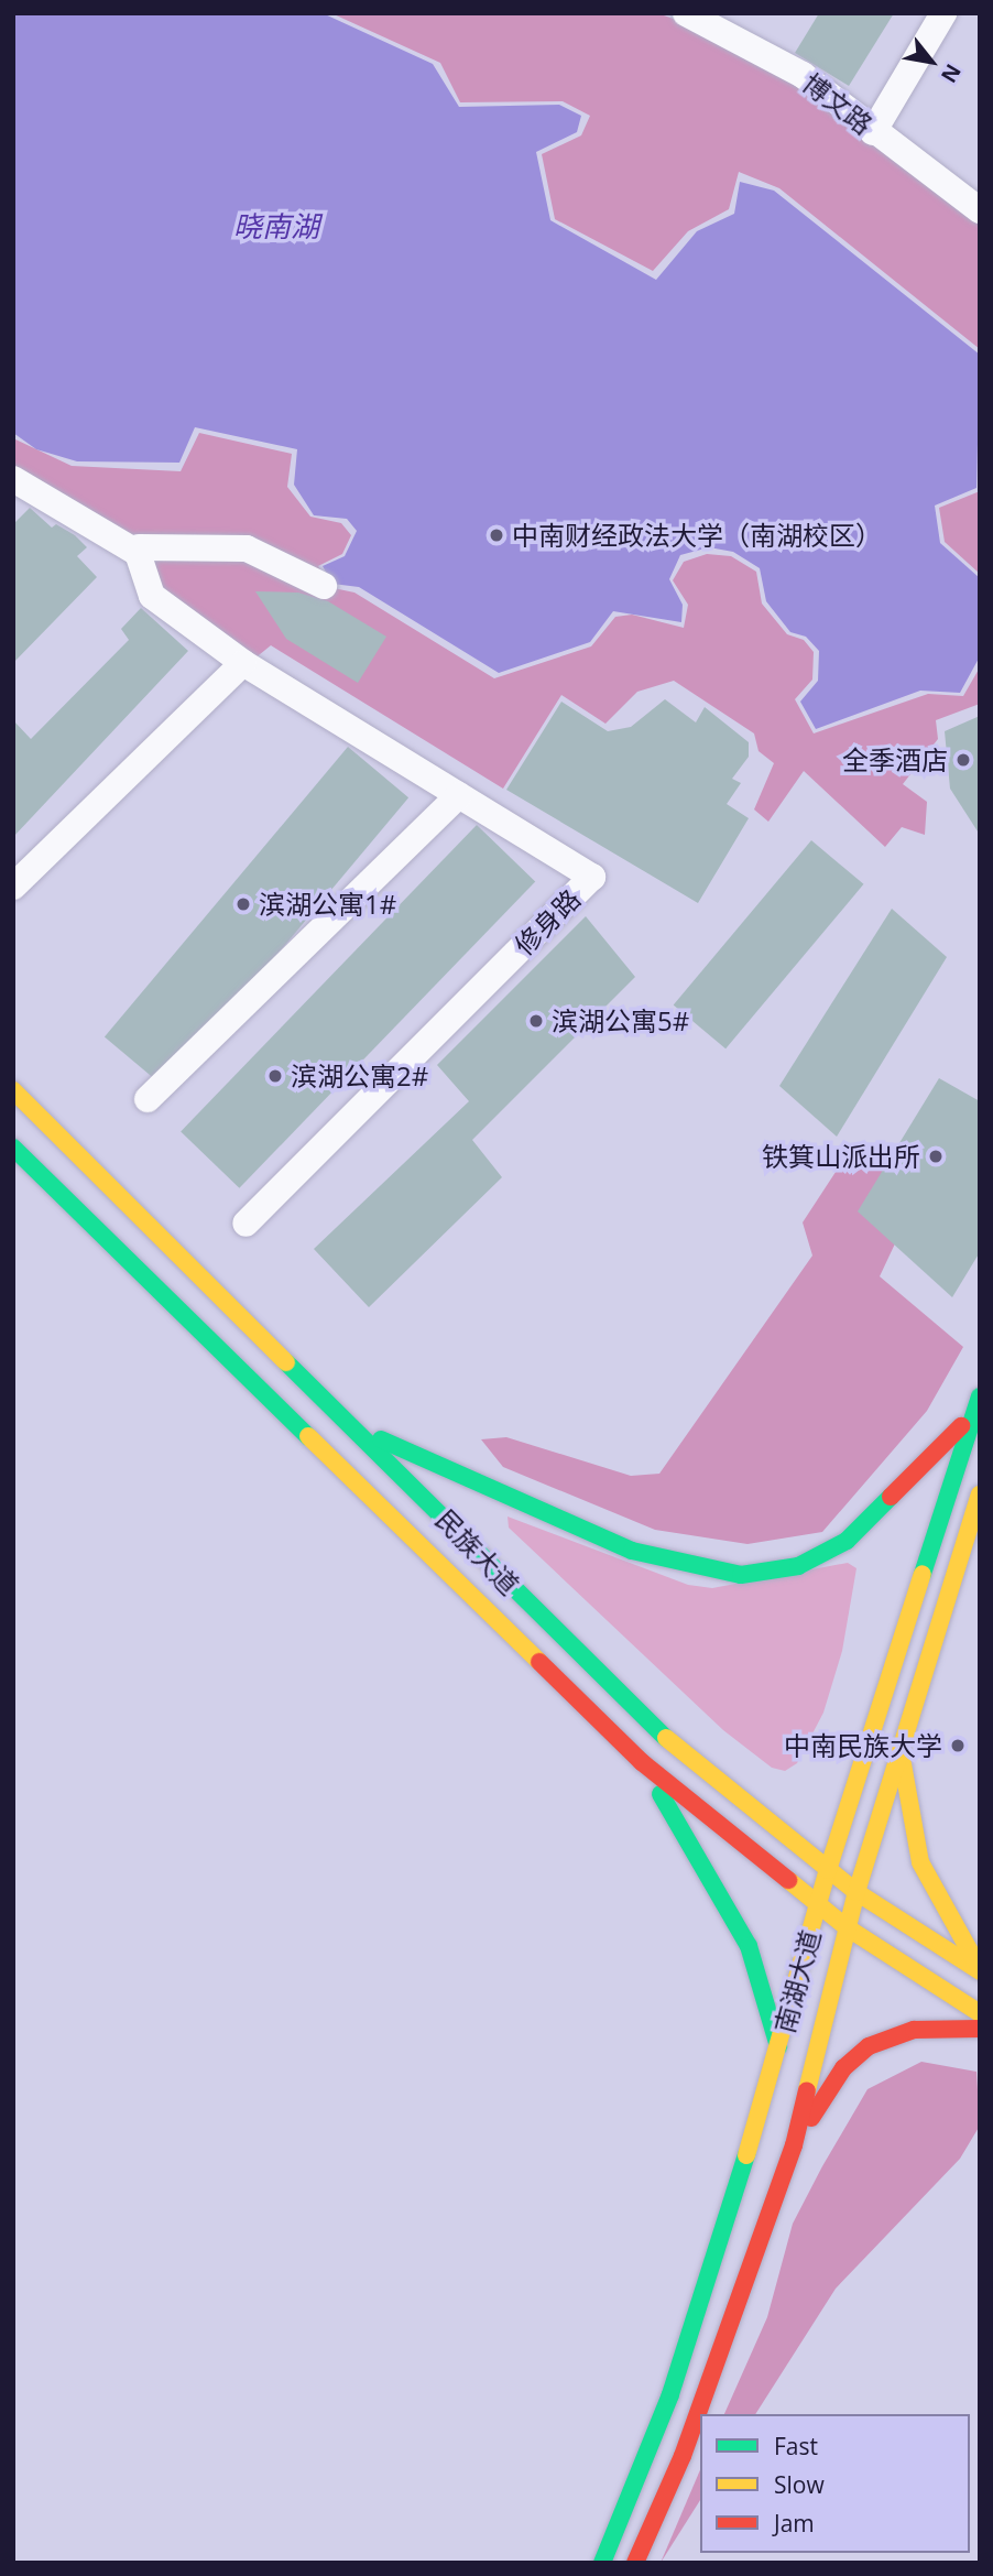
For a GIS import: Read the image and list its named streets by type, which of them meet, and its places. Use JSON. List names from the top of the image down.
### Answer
{
  "streets": {
    "main road": ["民族大道", "南湖大道"],
    "street": ["博文路", "修身路"]
  },
  "crossings": [
    ["民族大道", "南湖大道"]
  ],
  "water": ["晓南湖"],
  "places": [
    "中南财经政法大学（南湖校区）",
    "全季酒店",
    "滨湖公寓1#",
    "滨湖公寓5#",
    "滨湖公寓2#",
    "铁箕山派出所",
    "中南民族大学"
  ],
  "legend": ["Fast", "Slow", "Jam"],
  "north": "bottom right"
}
